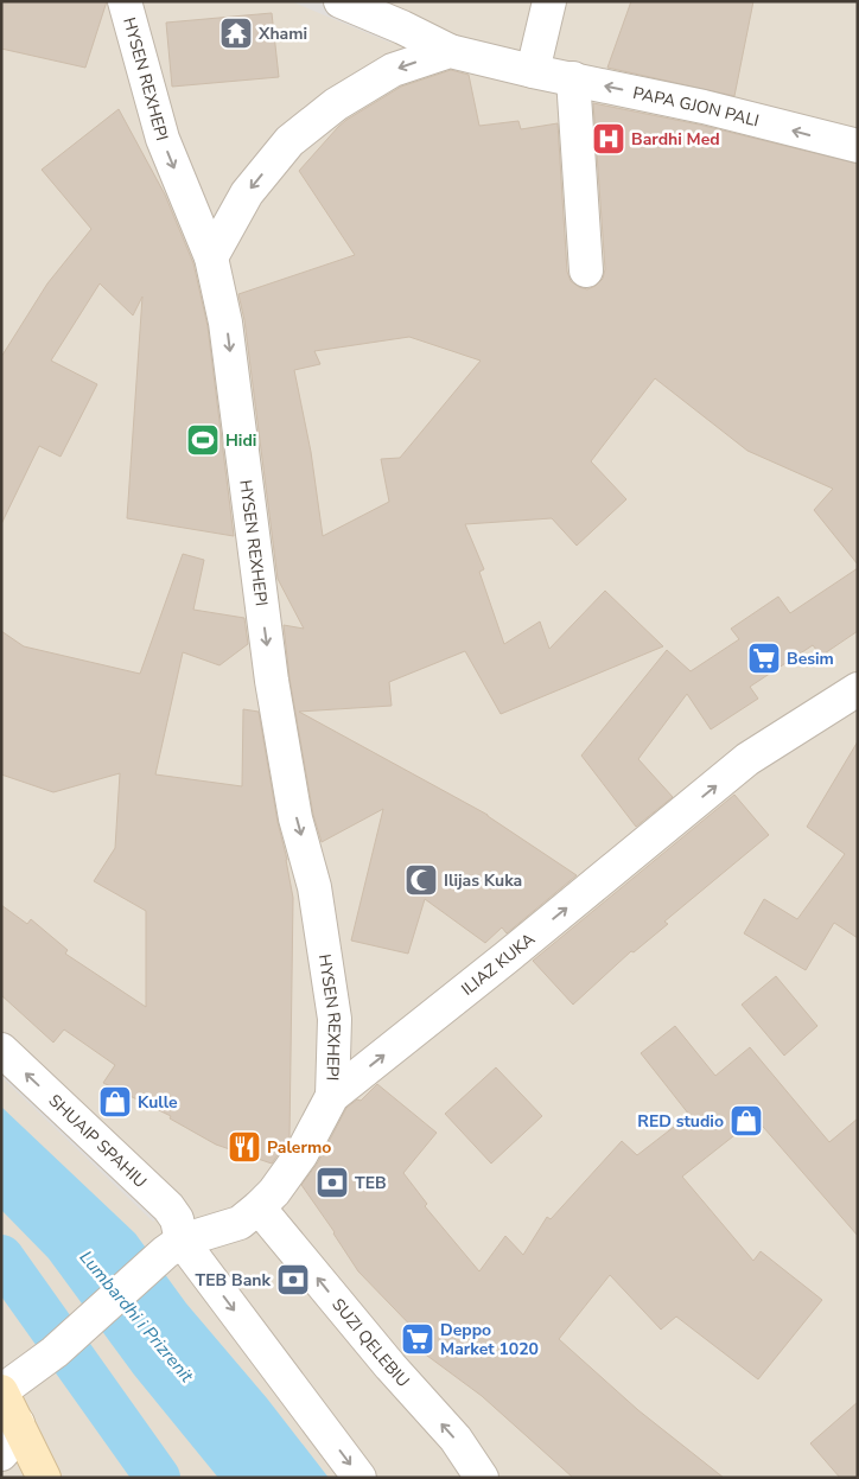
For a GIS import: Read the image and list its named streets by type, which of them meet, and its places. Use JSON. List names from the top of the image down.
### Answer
{
  "streets": {
    "street": [
      "HYSEN REXHEPI",
      "PAPA GJON PALI",
      "ILIAZ KUKA",
      "SHUAIP SPAHIU",
      "SUZI QELEBIU"
    ]
  },
  "crossings": [
    ["HYSEN REXHEPI", "ILIAZ KUKA"],
    ["ILIAZ KUKA", "SHUAIP SPAHIU"],
    ["ILIAZ KUKA", "SUZI QELEBIU"]
  ],
  "one_way": [
    "HYSEN REXHEPI",
    "PAPA GJON PALI",
    "ILIAZ KUKA",
    "SHUAIP SPAHIU"
  ],
  "water": ["Lumbardhi i Prizrenit"],
  "places": {
    "temple": ["Xhami"],
    "hospital": ["Bardhi Med"],
    "sports": ["Hidi"],
    "supermarket": ["Besim", "Deppo Market 1020"],
    "mosque": ["Ilijas Kuka"],
    "shop": ["Kulle", "RED studio"],
    "restaurant": ["Palermo"],
    "bank": ["TEB", "TEB Bank"]
  }
}
